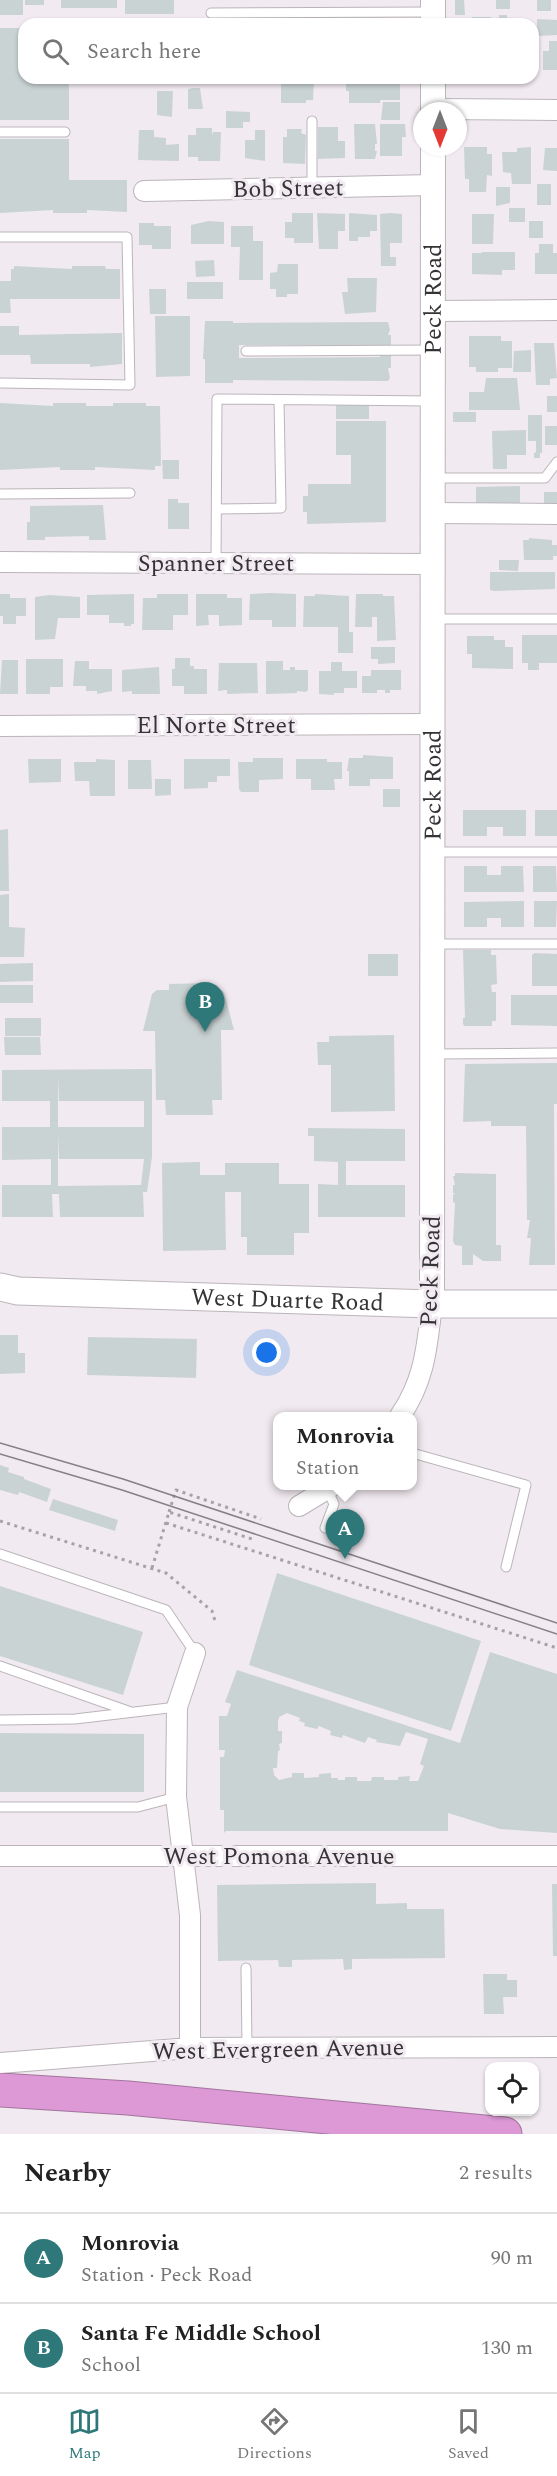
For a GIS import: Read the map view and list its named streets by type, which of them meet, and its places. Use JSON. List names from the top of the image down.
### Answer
{
  "streets": {
    "main road": ["West Duarte Road"],
    "street": [
      "Bob Street",
      "Peck Road",
      "Spanner Street",
      "El Norte Street",
      "West Pomona Avenue",
      "West Evergreen Avenue"
    ]
  },
  "crossings": [
    ["Bob Street", "Peck Road"],
    ["Peck Road", "Spanner Street"],
    ["Peck Road", "El Norte Street"],
    ["Peck Road", "West Duarte Road"]
  ],
  "north": "bottom",
  "page": {
    "search": "Search here",
    "pins": ["B", "A"],
    "popup": ["Monrovia", "Station"],
    "heading": ["Nearby", "2 results"],
    "list": [
      {
        "mark": "A",
        "name": "Monrovia",
        "note": "Station · Peck Road",
        "value": "90 m"
      },
      {
        "mark": "B",
        "name": "Santa Fe Middle School",
        "note": "School",
        "value": "130 m"
      }
    ],
    "nav": ["Map", "Directions", "Saved"]
  }
}
